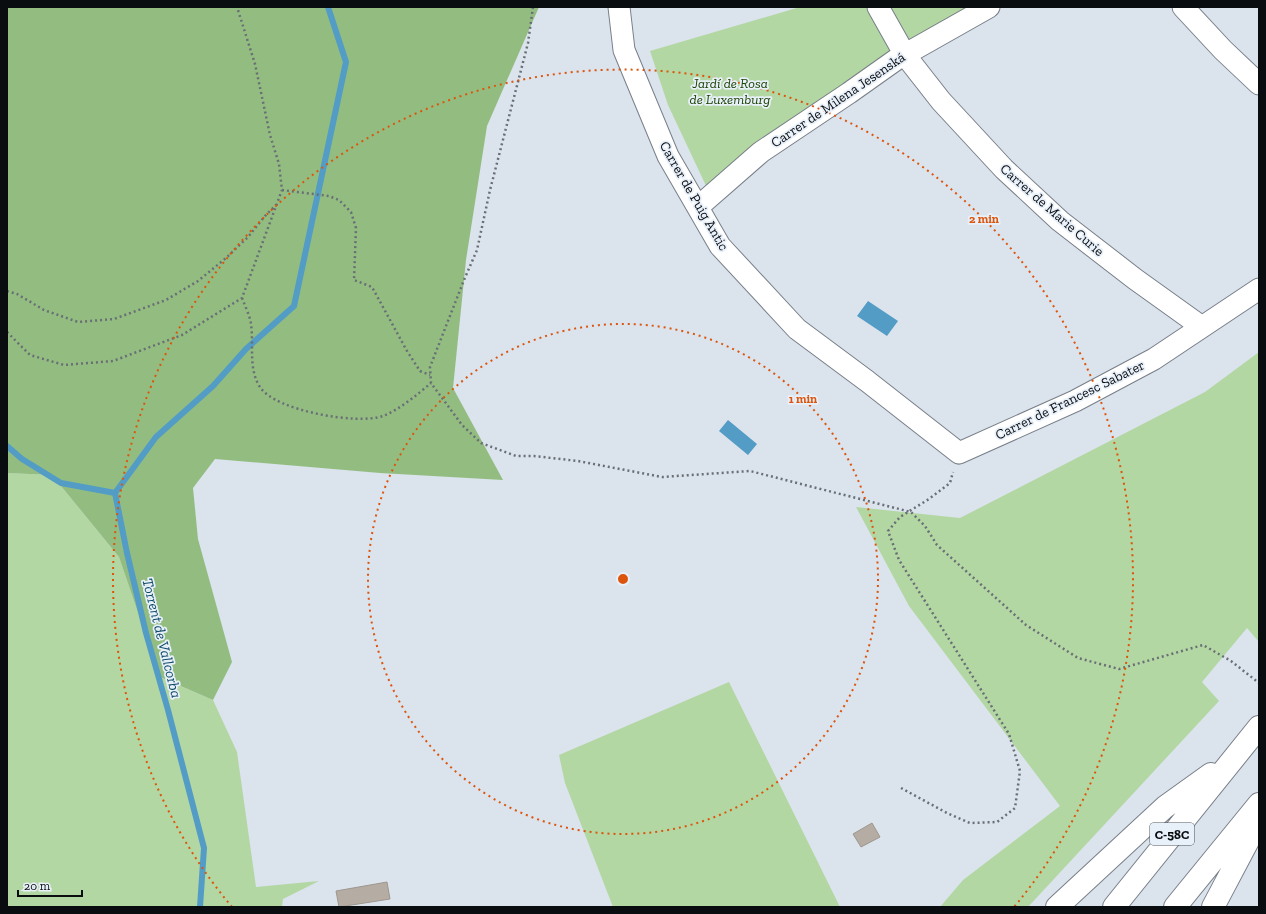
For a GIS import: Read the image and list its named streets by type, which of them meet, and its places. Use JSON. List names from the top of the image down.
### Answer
{
  "streets": {
    "highway": ["C-58C"],
    "street": [
      "Carrer de Milena Jesenská",
      "Carrer de Puig Antic",
      "Carrer de Marie Curie",
      "Carrer de Francesc Sabater"
    ]
  },
  "crossings": [
    ["Carrer de Milena Jesenská", "Carrer de Puig Antic"],
    ["Carrer de Milena Jesenská", "Carrer de Marie Curie"],
    ["Carrer de Puig Antic", "Carrer de Francesc Sabater"],
    ["Carrer de Marie Curie", "Carrer de Francesc Sabater"]
  ],
  "water": ["Torrent de Vallcorba"],
  "parks": ["Jardí de Rosa de Luxemburg"],
  "scale_bar": "20 m",
  "rings": ["2 min", "1 min"]
}
